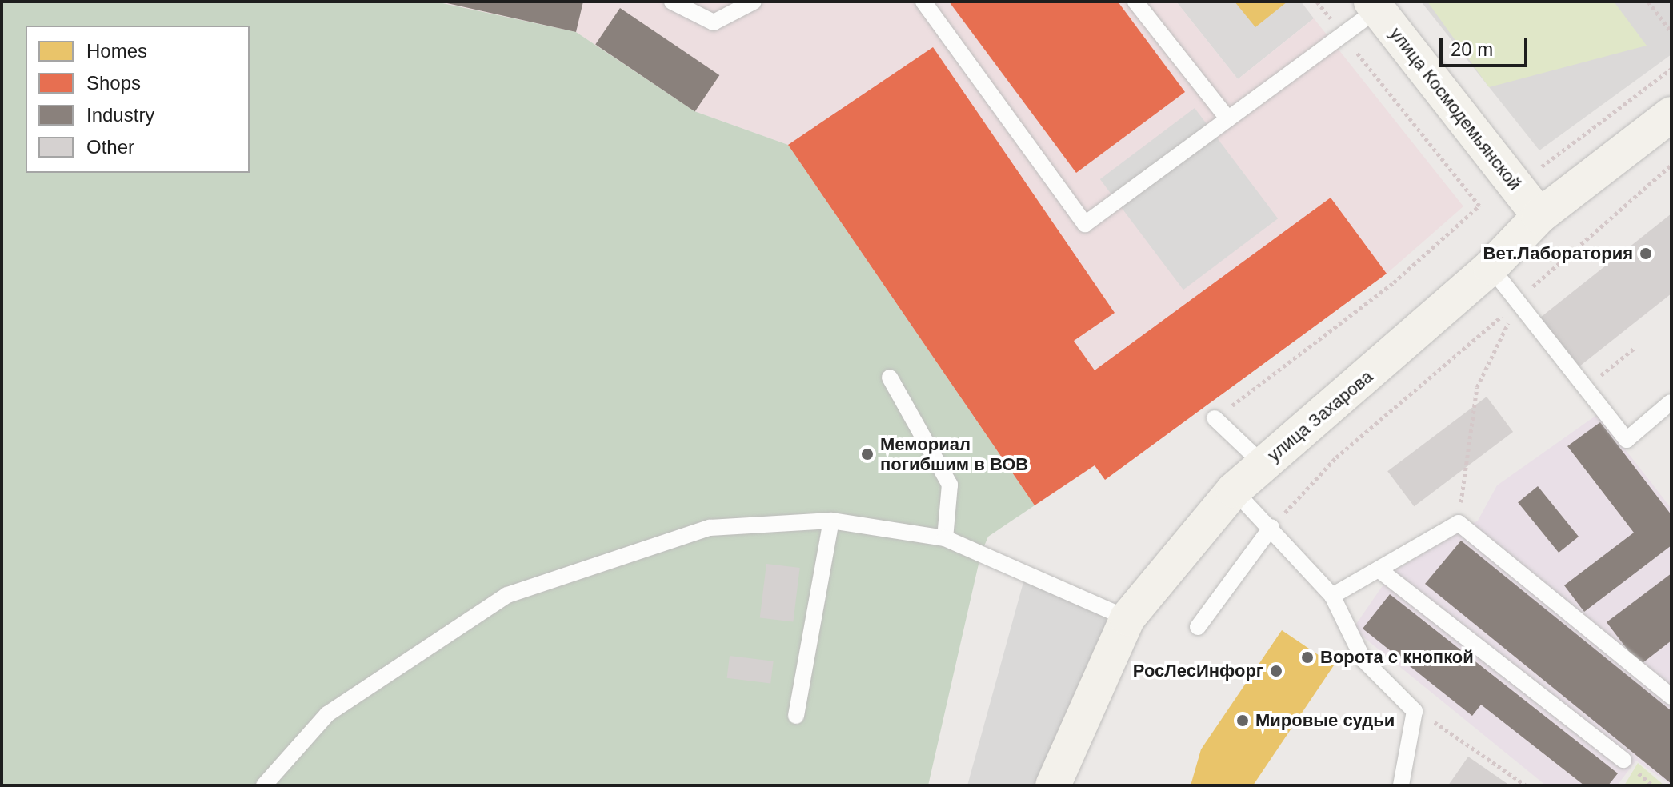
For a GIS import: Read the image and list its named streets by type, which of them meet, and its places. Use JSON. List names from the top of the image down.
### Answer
{
  "streets": {
    "main road": ["улица Космодемьянской", "улица Захарова"]
  },
  "crossings": [
    ["улица Космодемьянской", "улица Захарова"]
  ],
  "places": [
    "Вет.Лаборатория",
    "Мемориал погибшим в ВОВ",
    "Ворота с кнопкой",
    "РосЛесИнфорг",
    "Мировые судьи"
  ],
  "legend": [
    "Homes",
    "Shops",
    "Industry",
    "Other"
  ],
  "scale_bar": "20 m"
}
